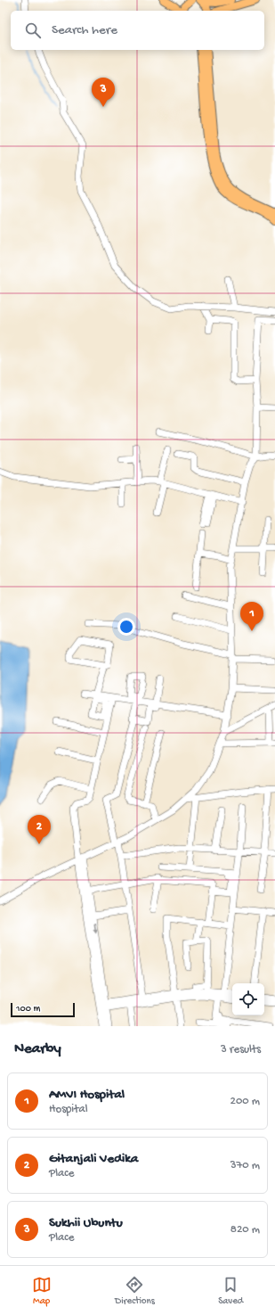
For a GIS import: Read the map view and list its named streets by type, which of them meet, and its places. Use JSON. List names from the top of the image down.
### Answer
{
  "scale_bar": "100 m",
  "page": {
    "search": "Search here",
    "pins": ["3", "1", "2"],
    "scale": "100 m",
    "heading": ["Nearby", "3 results"],
    "list": [
      {
        "mark": "1",
        "name": "AMVI Hospital",
        "note": "Hospital",
        "value": "200 m"
      },
      {
        "mark": "2",
        "name": "Gitanjali Vedika",
        "note": "Place",
        "value": "370 m"
      },
      {
        "mark": "3",
        "name": "Sukhii Ubuntu",
        "note": "Place",
        "value": "820 m"
      }
    ],
    "nav": ["Map", "Directions", "Saved"]
  }
}
